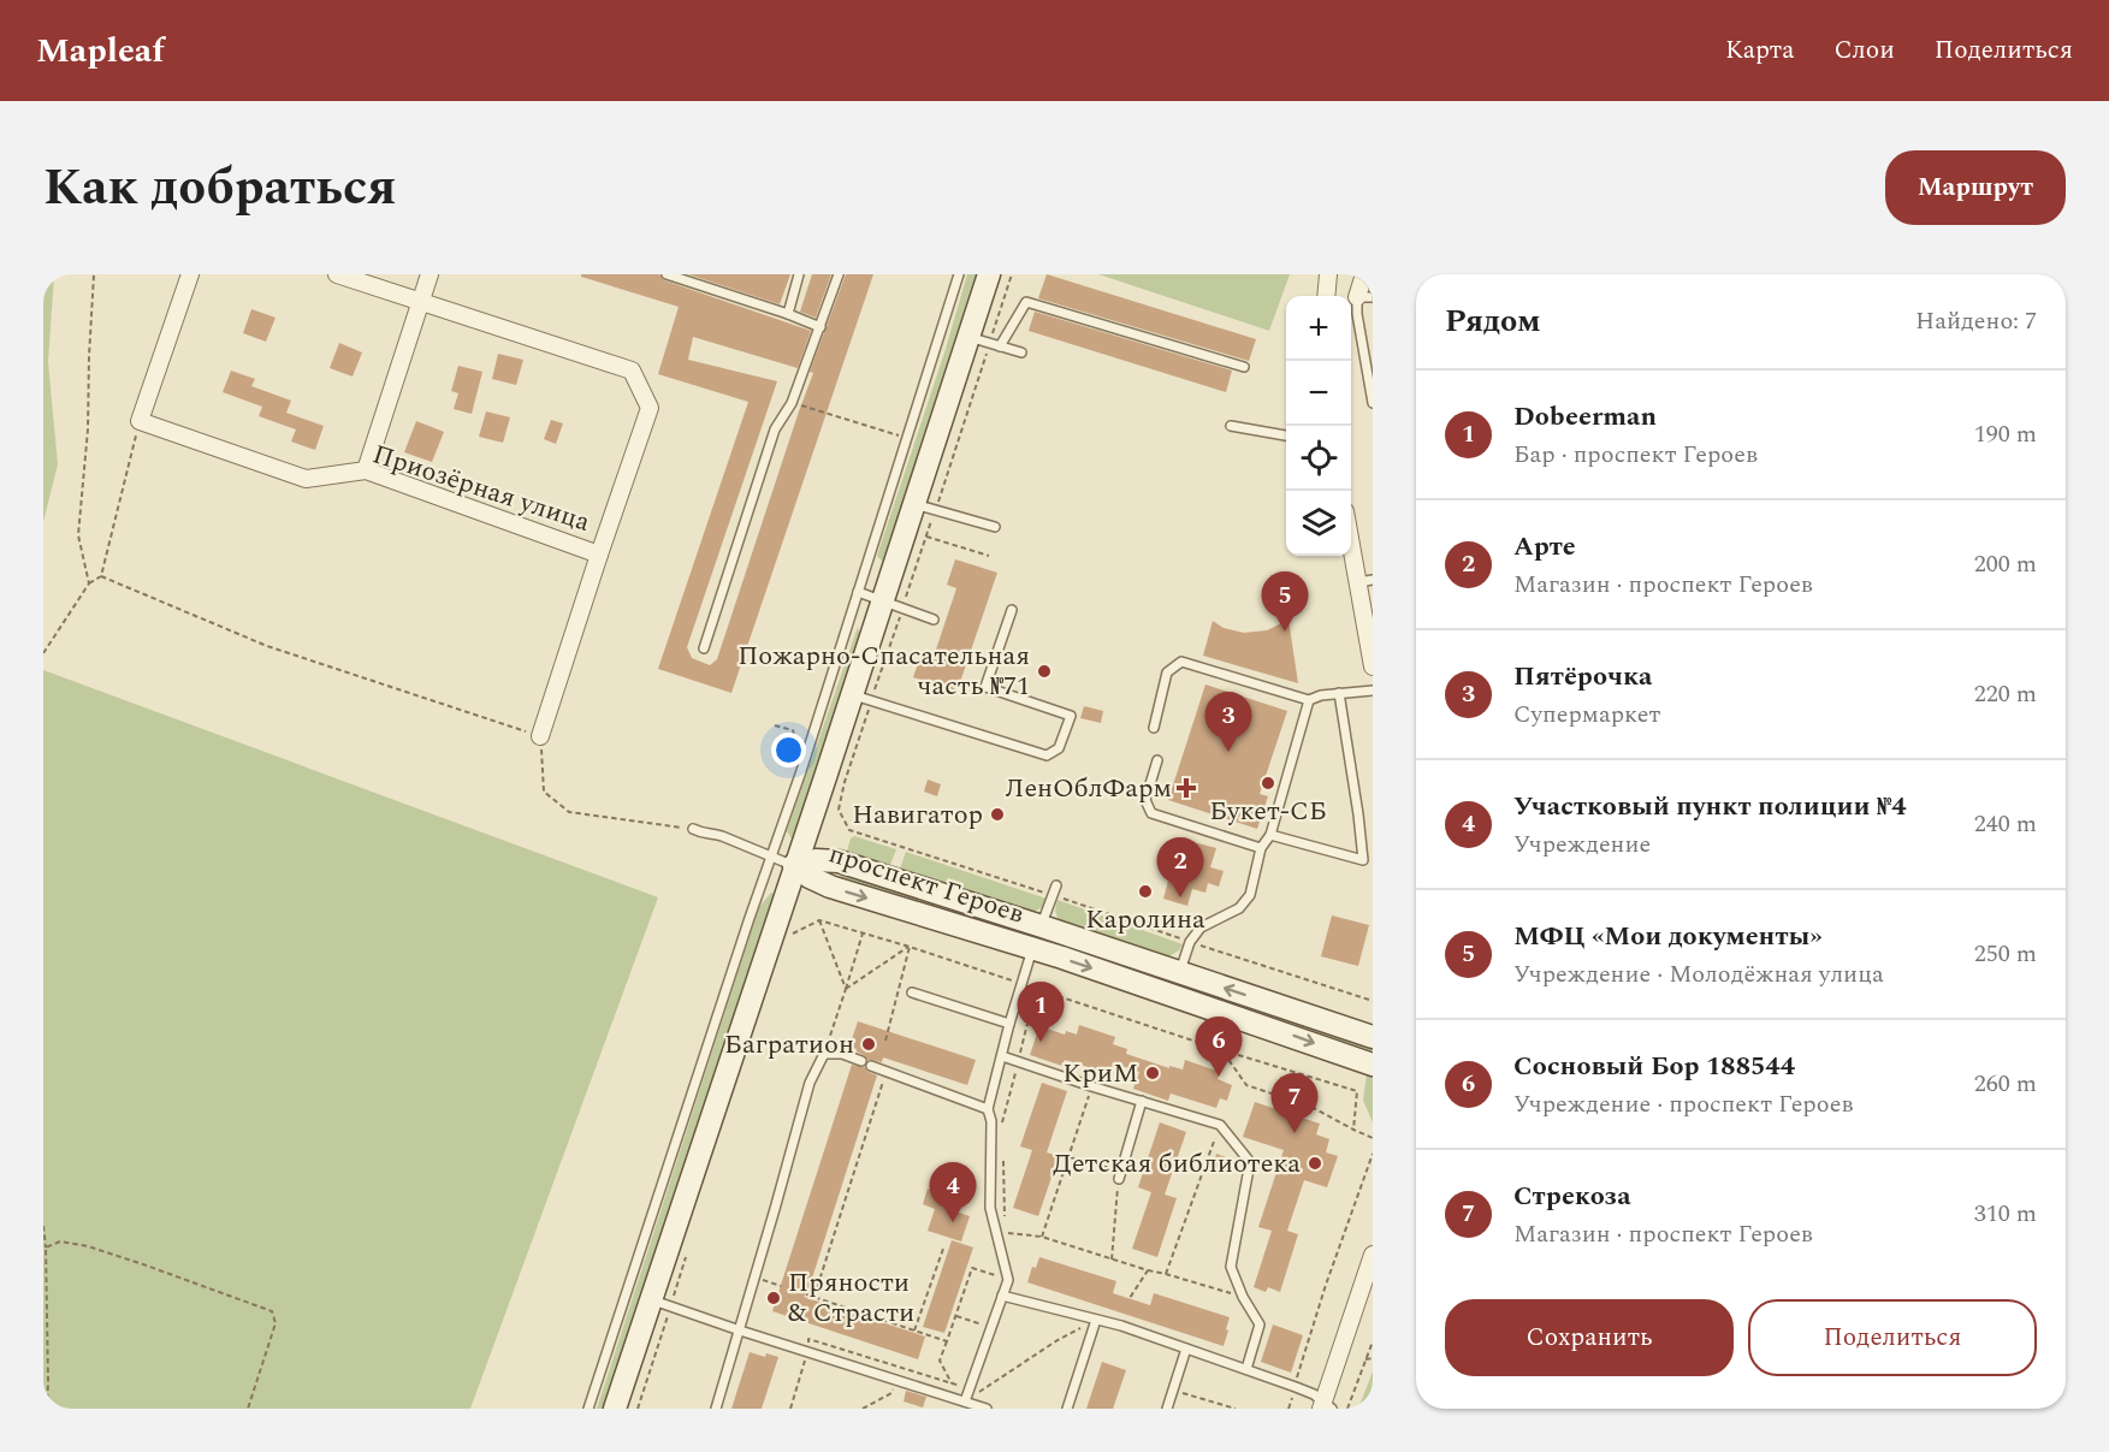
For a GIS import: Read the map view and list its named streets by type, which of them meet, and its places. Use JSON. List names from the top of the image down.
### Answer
{
  "streets": {
    "main road": ["проспект Героев"],
    "street": ["Приозёрная улица"]
  },
  "places": {
    "other": [
      "Пожарно-Спасательная часть №71",
      "Букет-СБ",
      "Навигатор",
      "Каролина",
      "Багратион",
      "КриМ",
      "Детская библиотека",
      "Пряности & Страсти"
    ],
    "health": ["ЛенОблФарм"]
  },
  "page": {
    "header": "Mapleaf",
    "nav": ["Карта", "Слои", "Поделиться"],
    "title": "Как добраться",
    "buttons": [
      "Маршрут",
      ["Сохранить", "Поделиться"]
    ],
    "heading": ["Рядом", "Найдено: 7"],
    "map_buttons": ["+", "−"],
    "list": [
      {
        "mark": "1",
        "name": "Dobeerman",
        "note": "Бар · проспект Героев",
        "value": "190 m"
      },
      {
        "mark": "2",
        "name": "Арте",
        "note": "Магазин · проспект Героев",
        "value": "200 m"
      },
      {
        "mark": "3",
        "name": "Пятёрочка",
        "note": "Супермаркет",
        "value": "220 m"
      },
      {
        "mark": "4",
        "name": "Участковый пункт полиции №4",
        "note": "Учреждение",
        "value": "240 m"
      },
      {
        "mark": "5",
        "name": "МФЦ «Мои документы»",
        "note": "Учреждение · Молодёжная улица",
        "value": "250 m"
      },
      {
        "mark": "6",
        "name": "Сосновый Бор 188544",
        "note": "Учреждение · проспект Героев",
        "value": "260 m"
      },
      {
        "mark": "7",
        "name": "Стрекоза",
        "note": "Магазин · проспект Героев",
        "value": "310 m"
      }
    ],
    "pins": [
      "5",
      "3",
      "2",
      "1",
      "6",
      "7",
      "4"
    ]
  }
}
